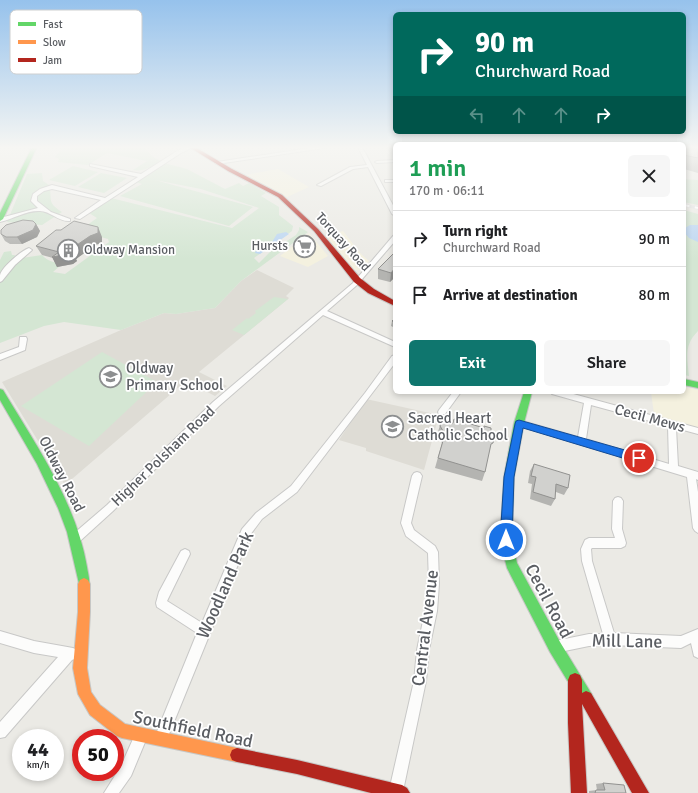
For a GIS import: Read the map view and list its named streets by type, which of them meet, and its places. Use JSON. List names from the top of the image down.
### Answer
{
  "streets": {
    "main road": [
      "Torquay Road",
      "Oldway Road",
      "Cecil Road",
      "Southfield Road"
    ],
    "street": [
      "Cecil Mews",
      "Higher Polsham Road",
      "Woodland Park",
      "Central Avenue",
      "Mill Lane"
    ]
  },
  "crossings": [
    ["Torquay Road", "Higher Polsham Road"],
    ["Higher Polsham Road", "Oldway Road"],
    ["Oldway Road", "Southfield Road"],
    ["Woodland Park", "Southfield Road"],
    ["Cecil Road", "Mill Lane"],
    ["Central Avenue", "Southfield Road"]
  ],
  "places": {
    "supermarket": ["Hursts"],
    "building": ["Oldway Mansion"],
    "school or university": ["Oldway Primary School", "Sacred Heart Catholic School"]
  },
  "legend": ["Fast", "Slow", "Jam"],
  "page": {
    "turn": ["90 m", "Churchward Road"],
    "heading": ["1 min", "170 m · 06:11"],
    "list": [
      {
        "name": "Turn right",
        "note": "Churchward Road",
        "value": "90 m"
      },
      {
        "name": "Arrive at destination",
        "value": "80 m"
      }
    ],
    "buttons": ["Exit", "Share"],
    "speed": "44 km/h",
    "limit": "50"
  }
}
